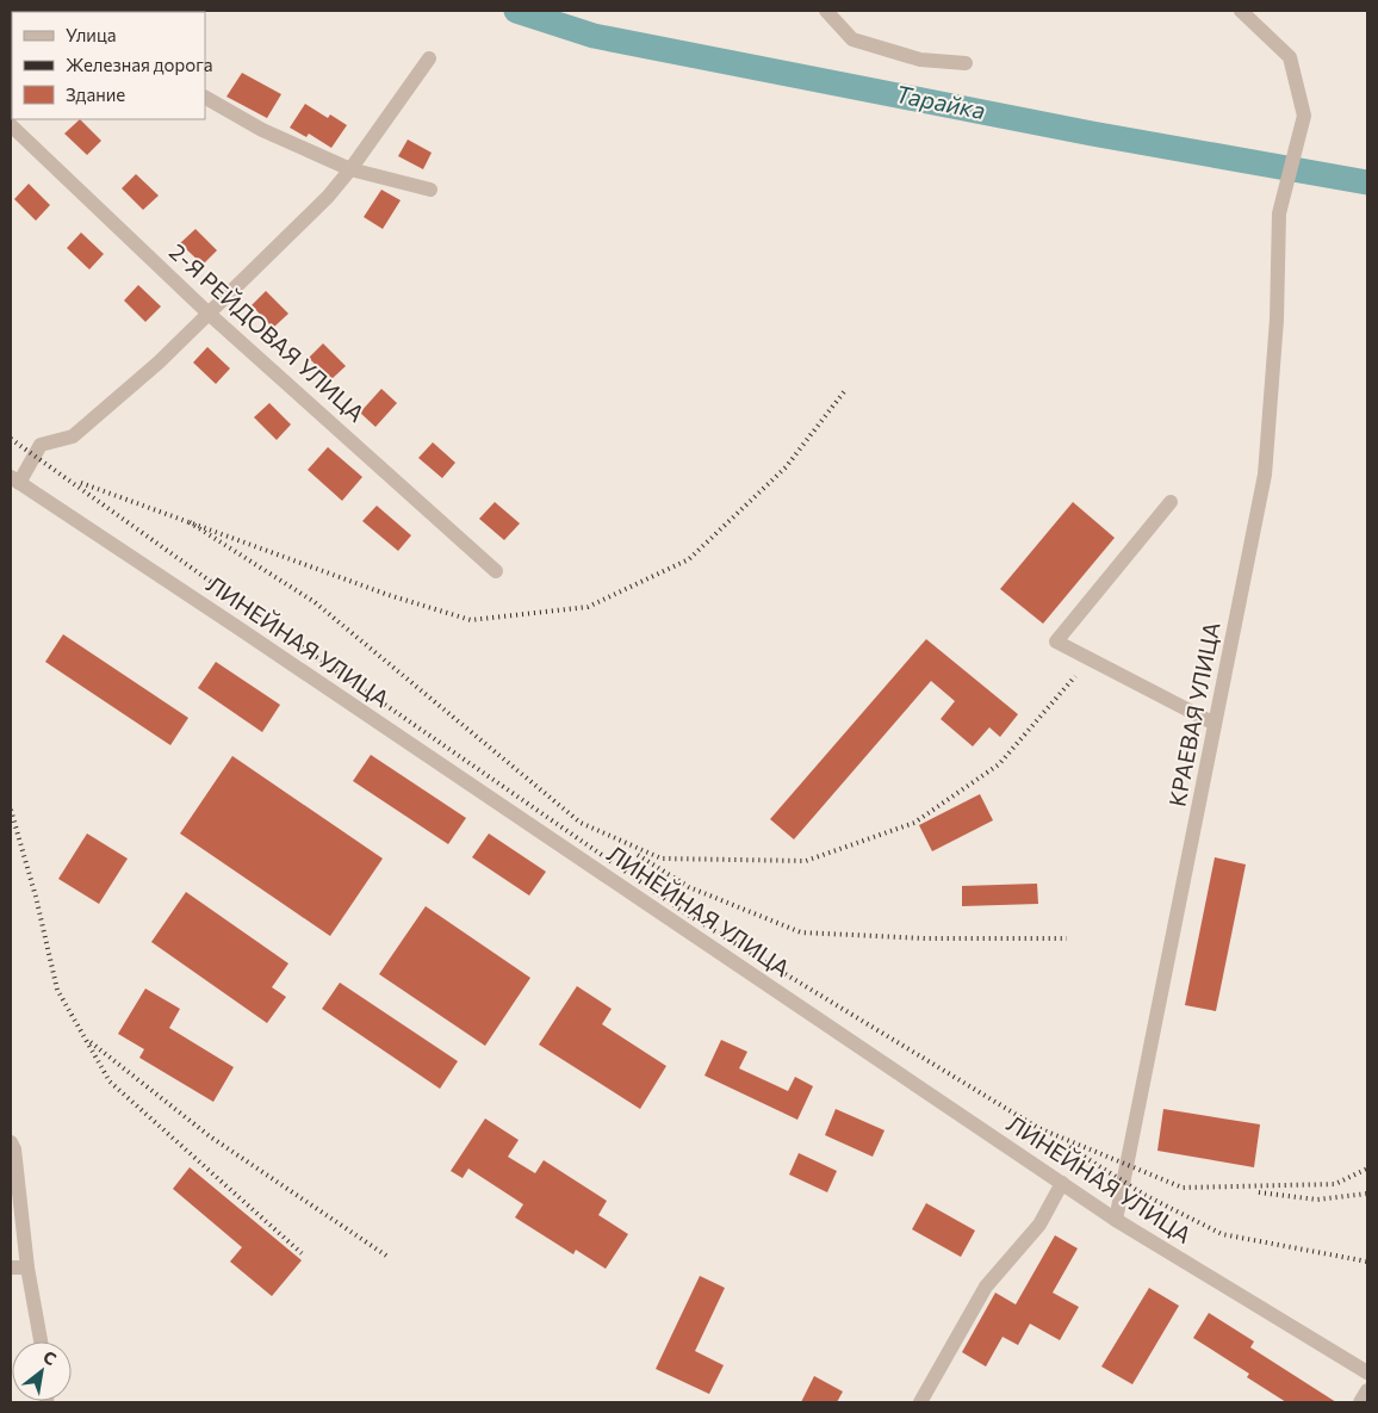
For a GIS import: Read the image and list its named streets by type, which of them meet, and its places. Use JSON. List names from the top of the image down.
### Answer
{
  "streets": {
    "street": ["2-Я РЕЙДОВАЯ УЛИЦА", "ЛИНЕЙНАЯ УЛИЦА", "КРАЕВАЯ УЛИЦА"]
  },
  "crossings": [
    ["ЛИНЕЙНАЯ УЛИЦА", "КРАЕВАЯ УЛИЦА"]
  ],
  "water": ["Тарайка"],
  "legend": ["Улица", "Железная дорога", "Здание"],
  "north": "top right"
}
